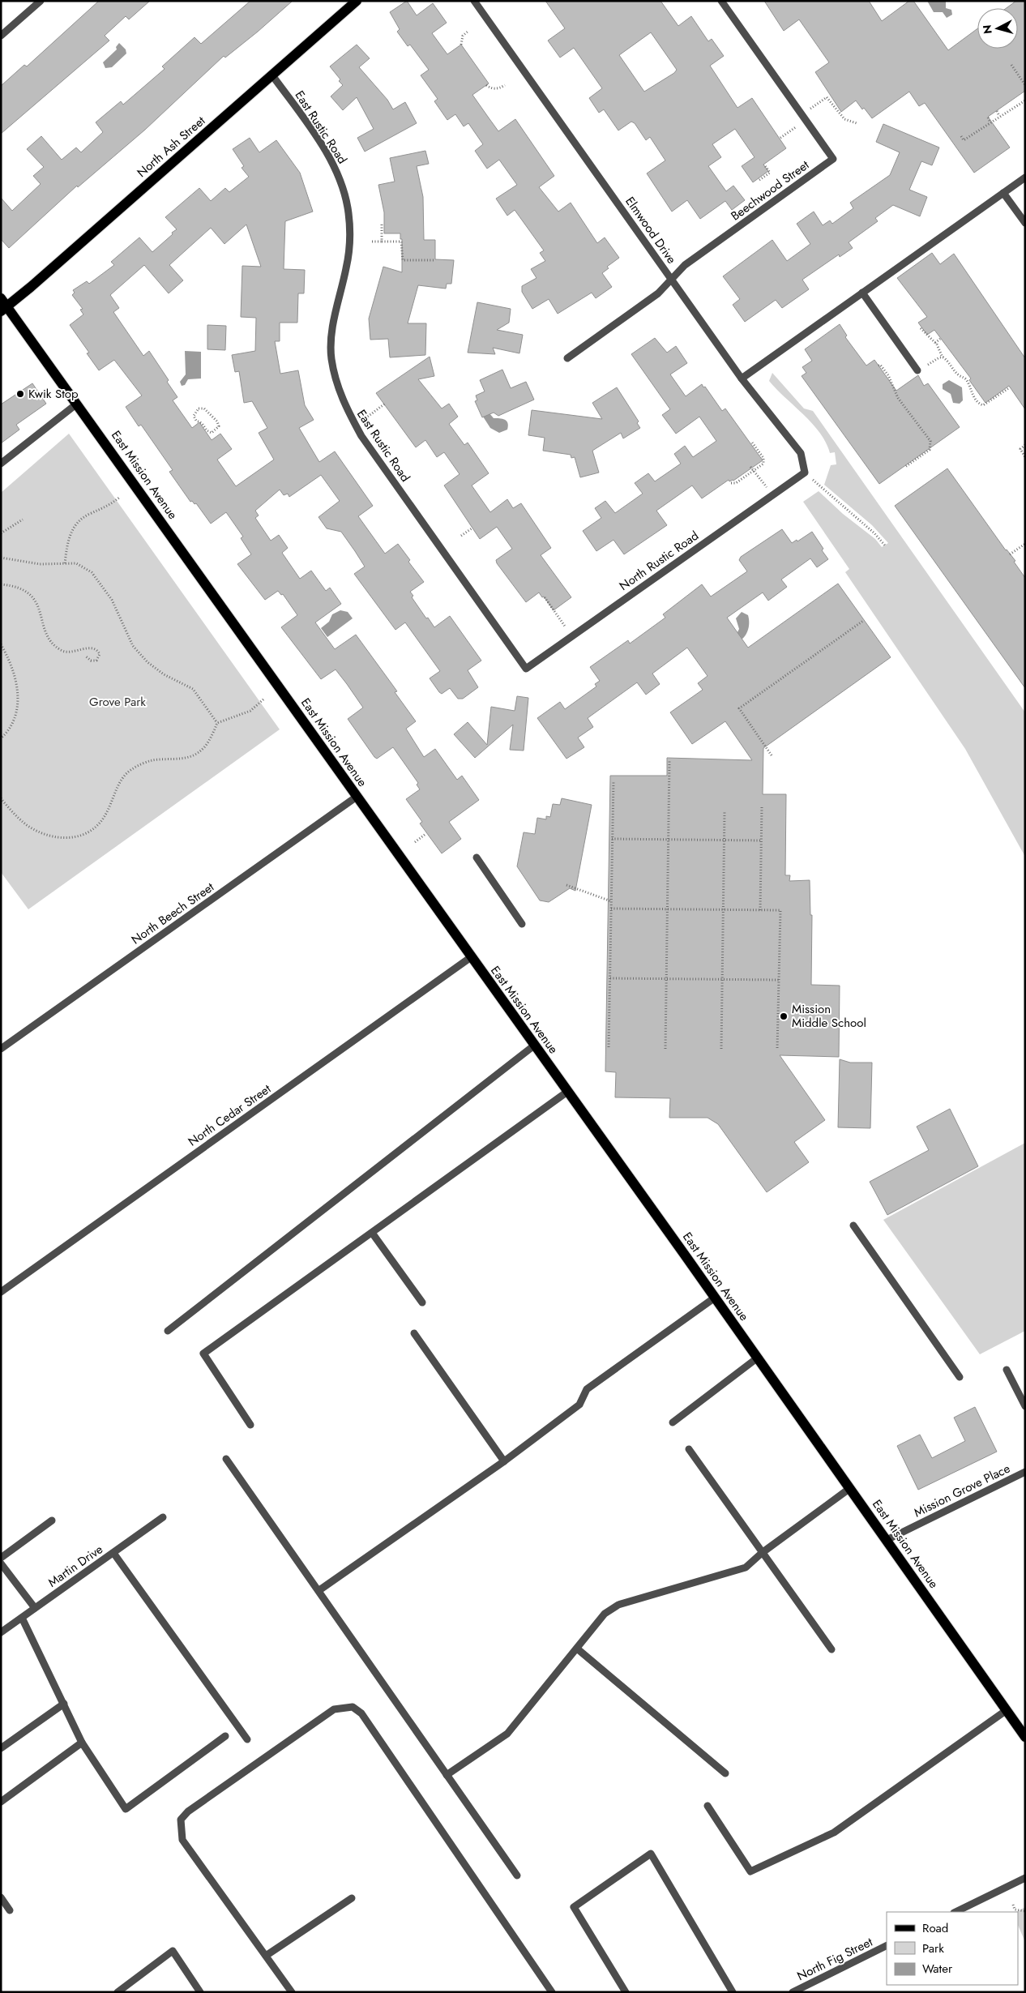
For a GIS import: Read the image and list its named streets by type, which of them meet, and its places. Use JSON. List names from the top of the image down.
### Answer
{
  "streets": {
    "main road": ["North Ash Street", "East Mission Avenue"],
    "street": [
      "East Rustic Road",
      "Beechwood Street",
      "Elmwood Drive",
      "North Rustic Road",
      "North Beech Street",
      "North Cedar Street",
      "Mission Grove Place",
      "Martin Drive",
      "North Fig Street"
    ]
  },
  "crossings": [
    ["East Rustic Road", "North Ash Street"],
    ["East Rustic Road", "North Rustic Road"],
    ["North Ash Street", "East Mission Avenue"],
    ["Beechwood Street", "Elmwood Drive"],
    ["Elmwood Drive", "North Rustic Road"],
    ["East Mission Avenue", "North Beech Street"],
    ["East Mission Avenue", "North Cedar Street"],
    ["East Mission Avenue", "Mission Grove Place"]
  ],
  "parks": ["Grove Park"],
  "places": ["Kwik Stop", "Mission Middle School"],
  "legend": ["Road", "Park", "Water"],
  "north": "left"
}
